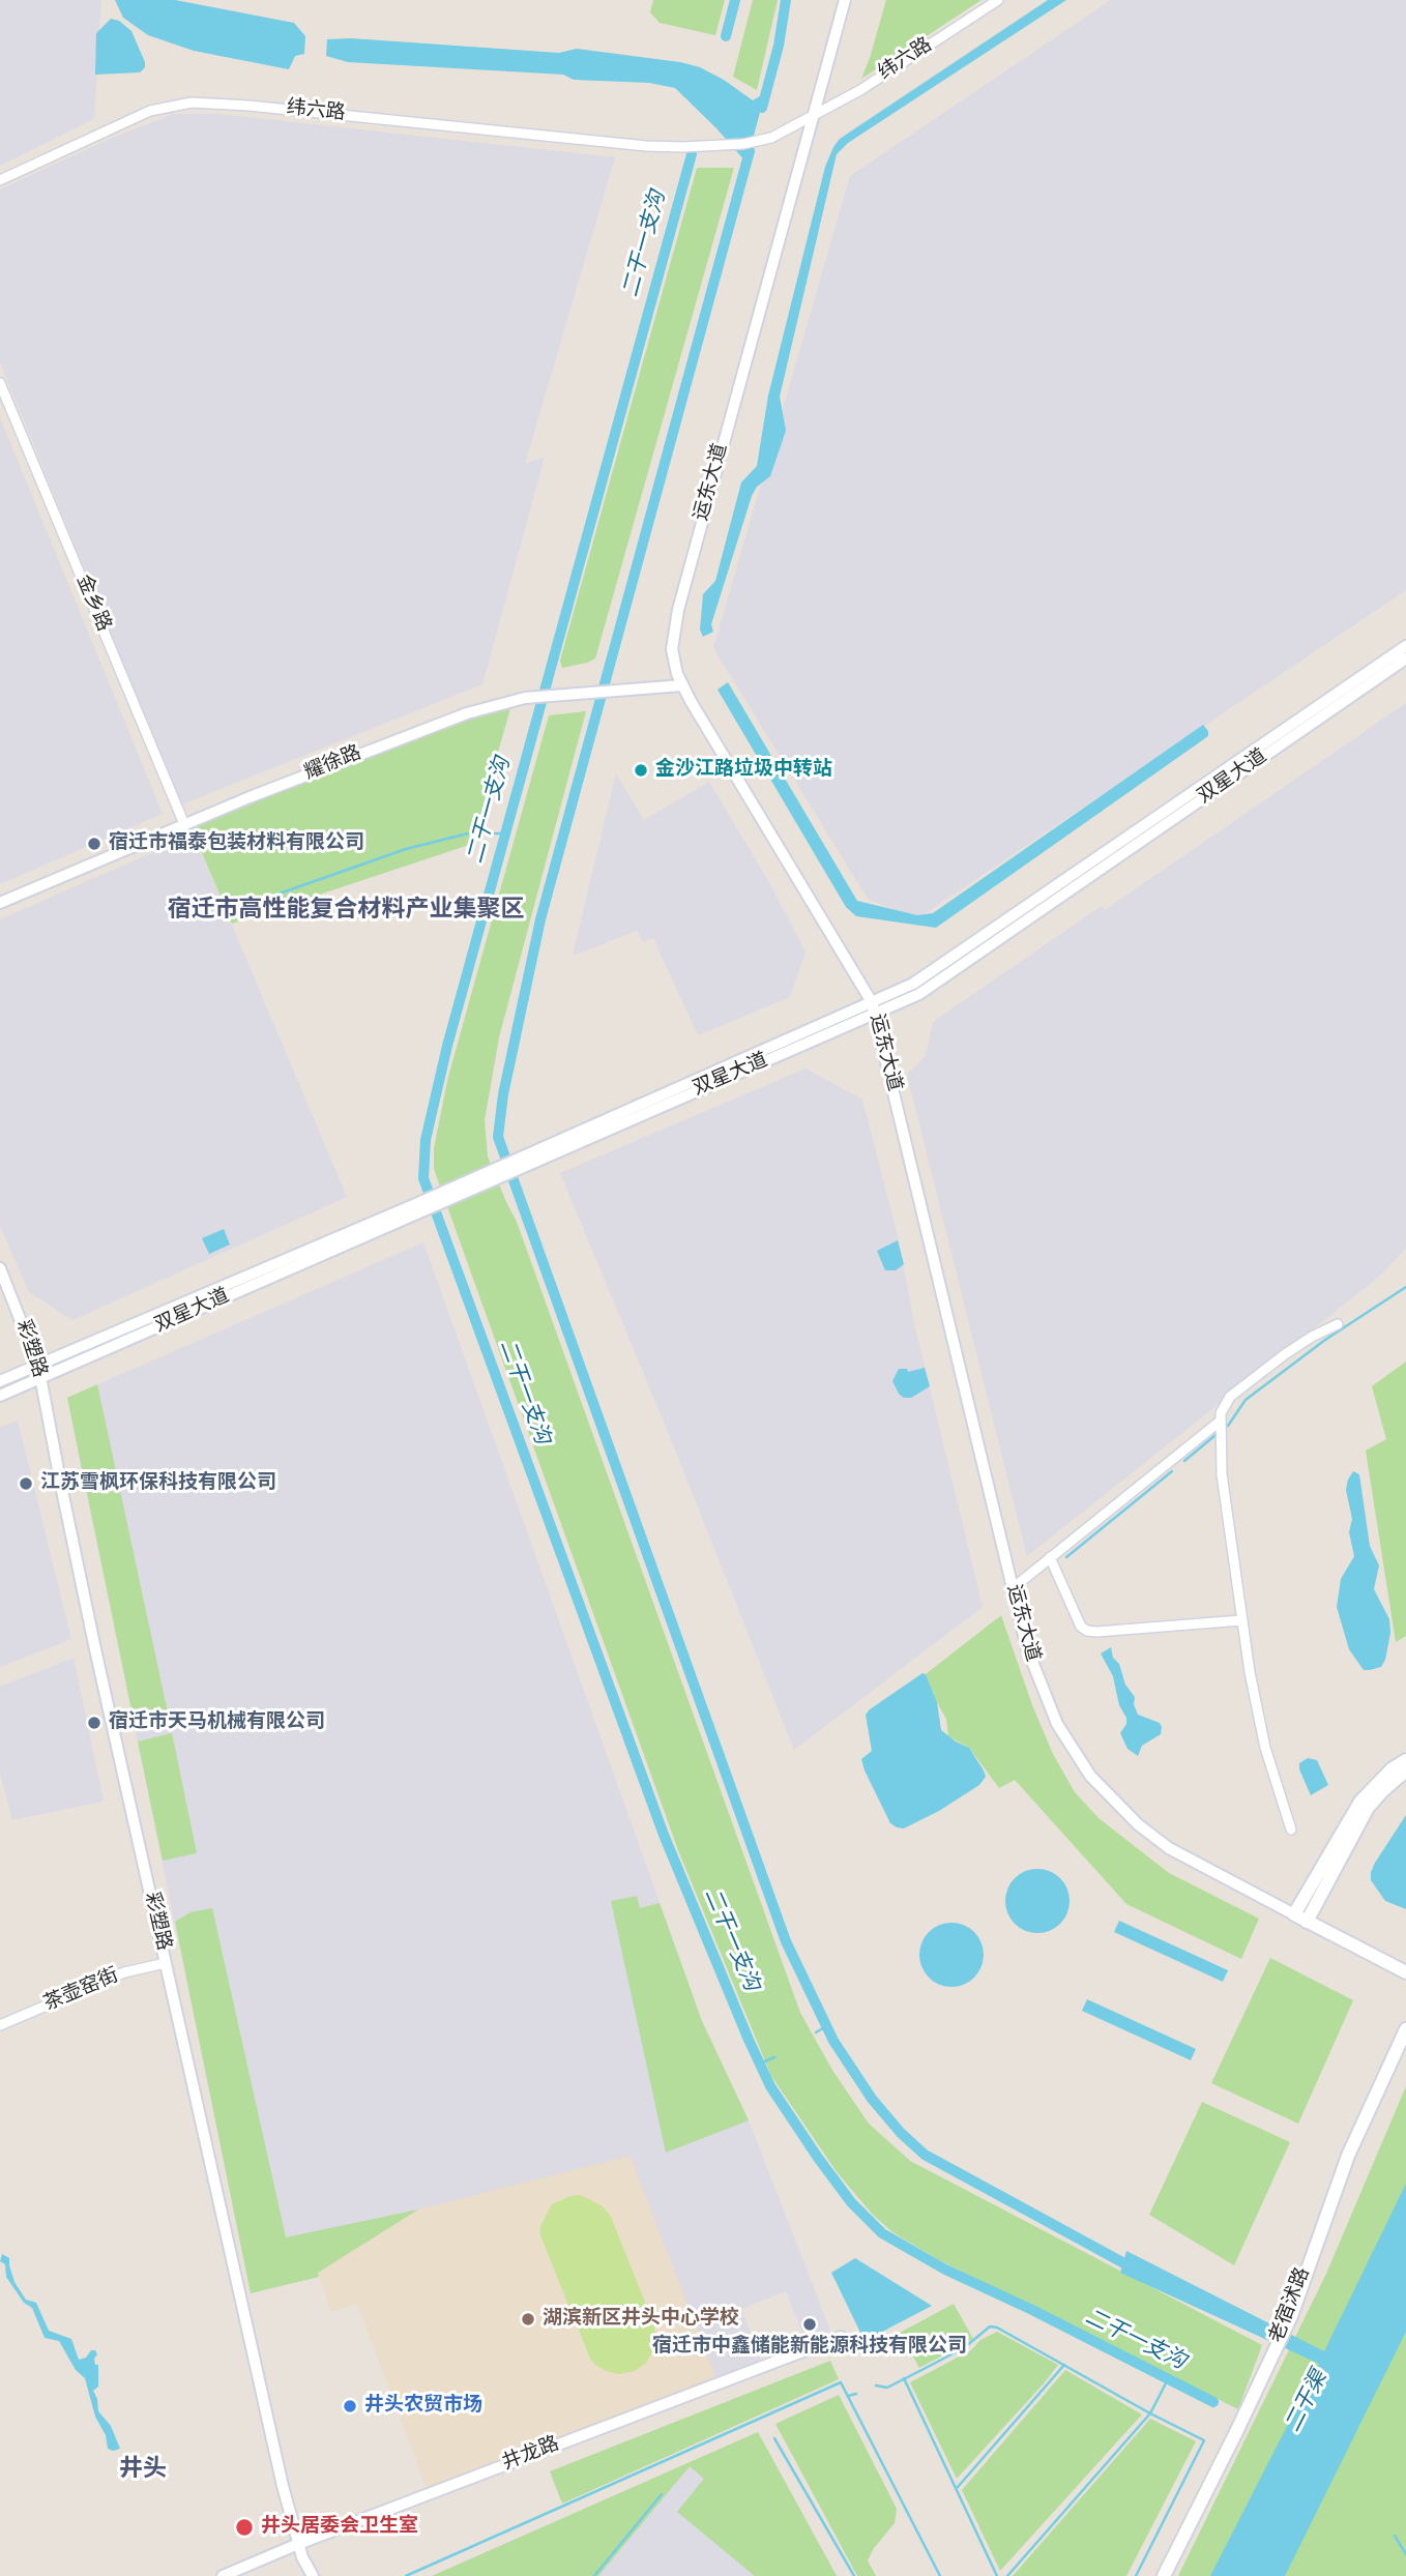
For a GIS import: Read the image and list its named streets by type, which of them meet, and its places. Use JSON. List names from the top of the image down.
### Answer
{
  "streets": {
    "main road": ["运东大道", "老宿沭路"],
    "street": [
      "纬六路",
      "金乡路",
      "耀徐路",
      "双星大道",
      "彩塑路",
      "茶壶窑街",
      "井龙路"
    ]
  },
  "crossings": [
    ["纬六路", "运东大道"],
    ["运东大道", "耀徐路"],
    ["运东大道", "双星大道"],
    ["金乡路", "耀徐路"],
    ["双星大道", "彩塑路"],
    ["彩塑路", "茶壶窑街"],
    ["彩塑路", "井龙路"]
  ],
  "districts": ["宿迁市高性能复合材料产业集聚区", "井头"],
  "water": ["二干一支沟", "二干渠"],
  "places": [
    "金沙江路垃圾中转站",
    "宿迁市福泰包装材料有限公司",
    "江苏雪枫环保科技有限公司",
    "宿迁市天马机械有限公司",
    "湖滨新区井头中心学校",
    "宿迁市中鑫储能新能源科技有限公司",
    "井头农贸市场",
    "井头居委会卫生室"
  ]
}
